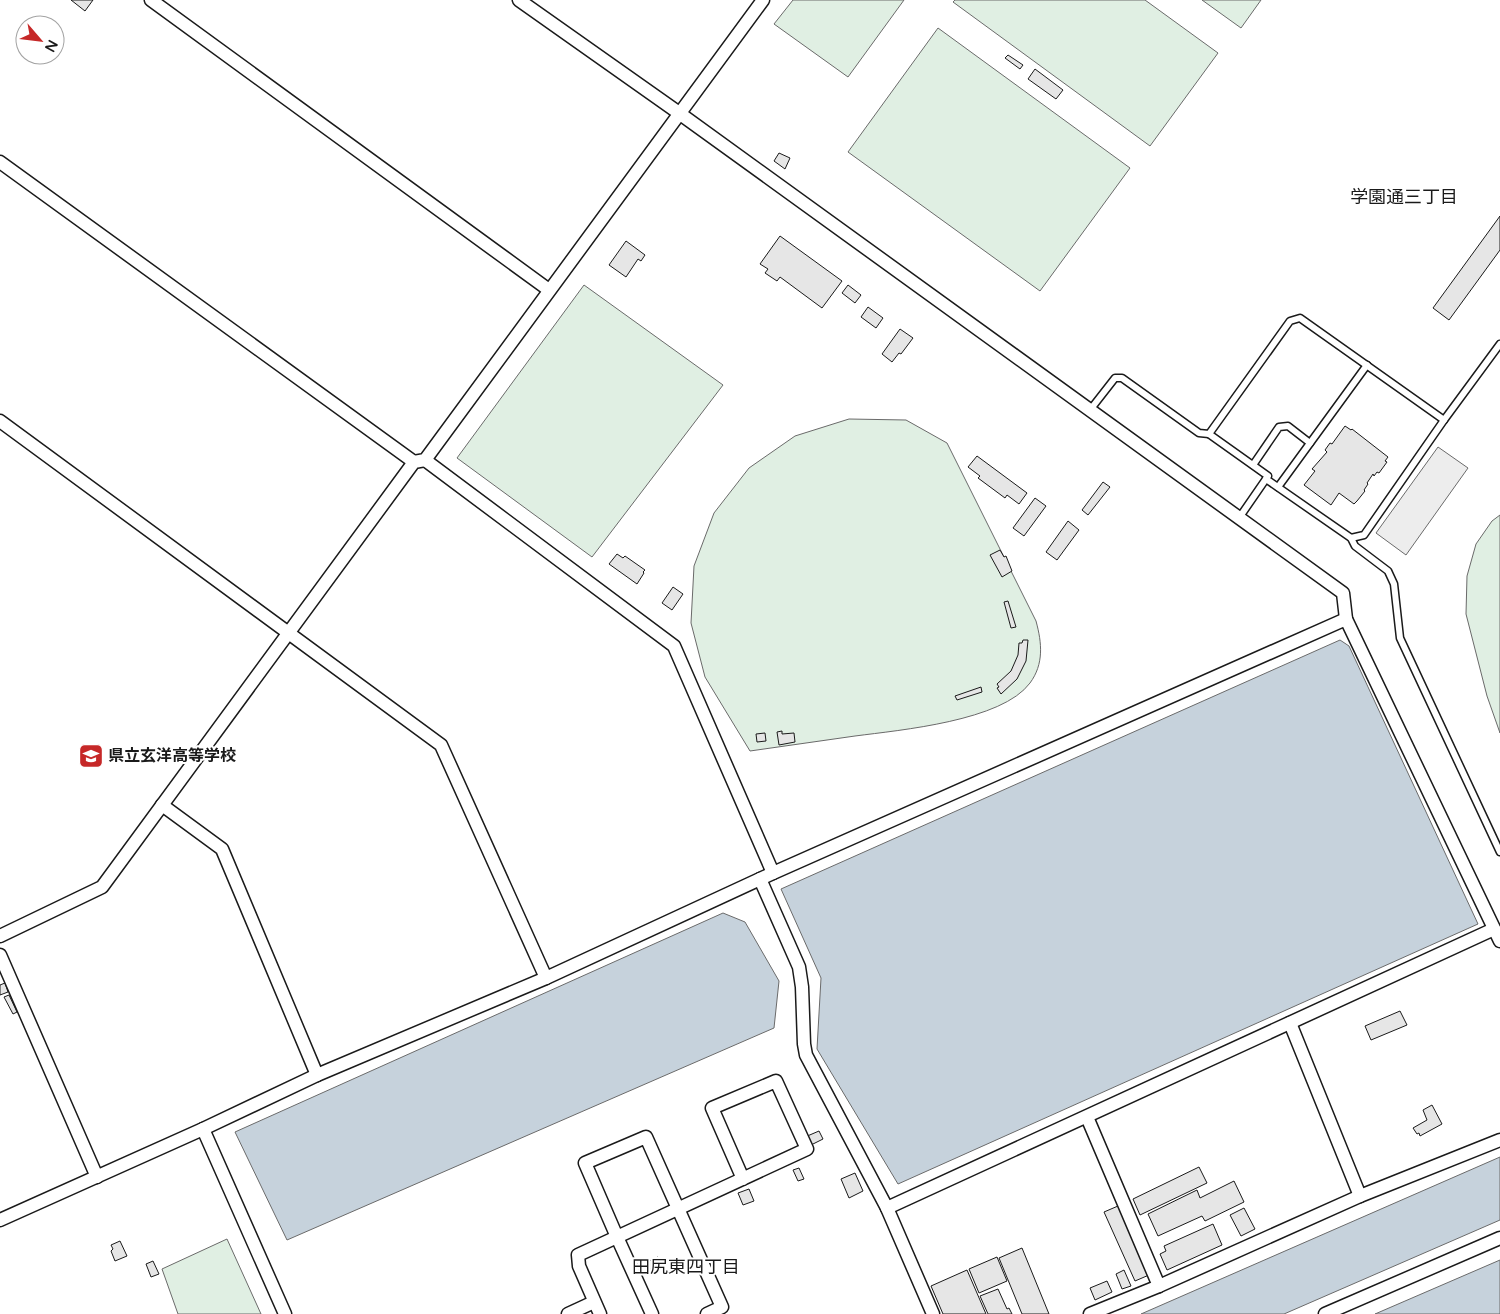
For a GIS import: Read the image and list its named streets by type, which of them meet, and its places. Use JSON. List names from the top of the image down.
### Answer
{
  "districts": ["学園通三丁目", "田尻東四丁目"],
  "places": {
    "school or university": ["県立玄洋高等学校"]
  },
  "north": "bottom right"
}
